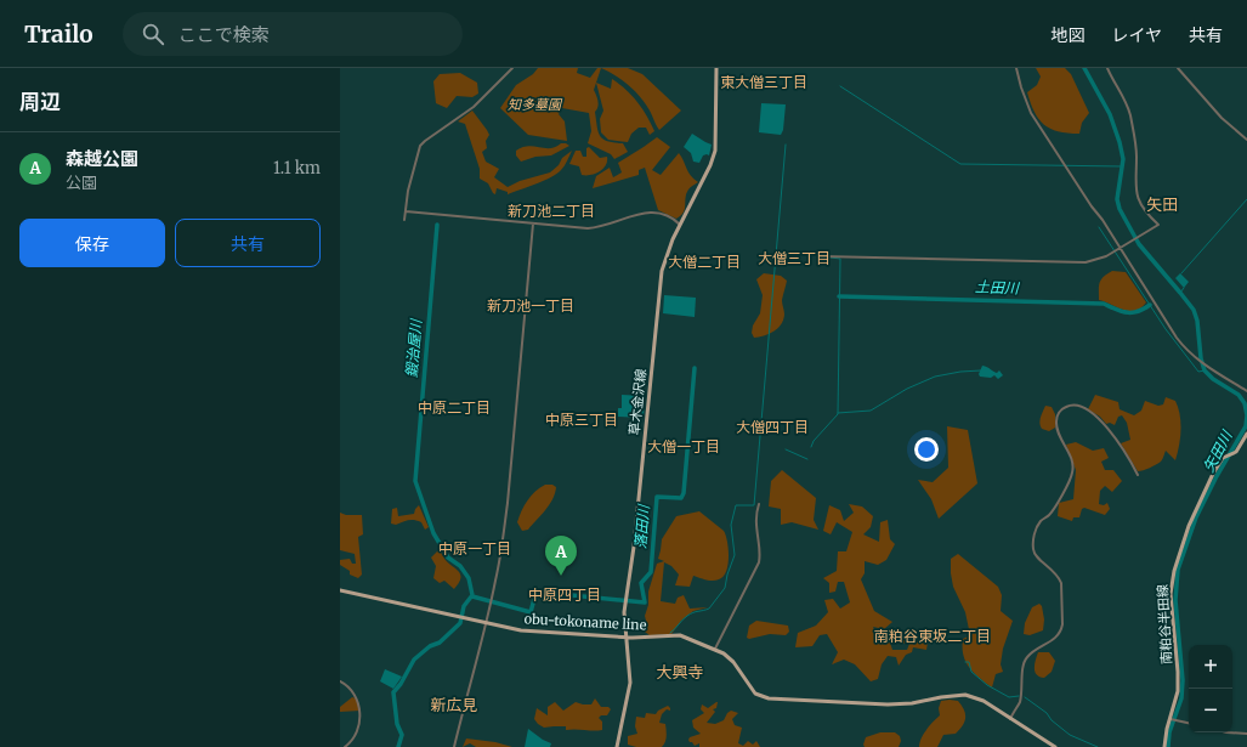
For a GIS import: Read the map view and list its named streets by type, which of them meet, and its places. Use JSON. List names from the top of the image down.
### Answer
{
  "streets": {
    "main road": ["草木金沢線", "obu-tokoname line", "南粕谷半田線"]
  },
  "crossings": [
    ["草木金沢線", "obu-tokoname line"]
  ],
  "districts": [
    "東大僧三丁目",
    "矢田",
    "新刀池二丁目",
    "大僧三丁目",
    "大僧二丁目",
    "新刀池一丁目",
    "中原二丁目",
    "中原三丁目",
    "大僧四丁目",
    "大僧一丁目",
    "中原一丁目",
    "中原四丁目",
    "南粕谷東坂二丁目",
    "大興寺",
    "新広見"
  ],
  "water": [
    "土田川",
    "鍛治屋川",
    "矢田川",
    "落田川"
  ],
  "parks": ["知多墓園"],
  "page": {
    "header": "Trailo",
    "search": "ここで検索",
    "nav": ["地図", "レイヤ", "共有"],
    "heading": "周辺",
    "list": [
      {
        "mark": "A",
        "name": "森越公園",
        "note": "公園",
        "value": "1.1 km"
      }
    ],
    "buttons": ["保存", "共有"],
    "pins": "A",
    "map_buttons": ["+", "−"]
  }
}
